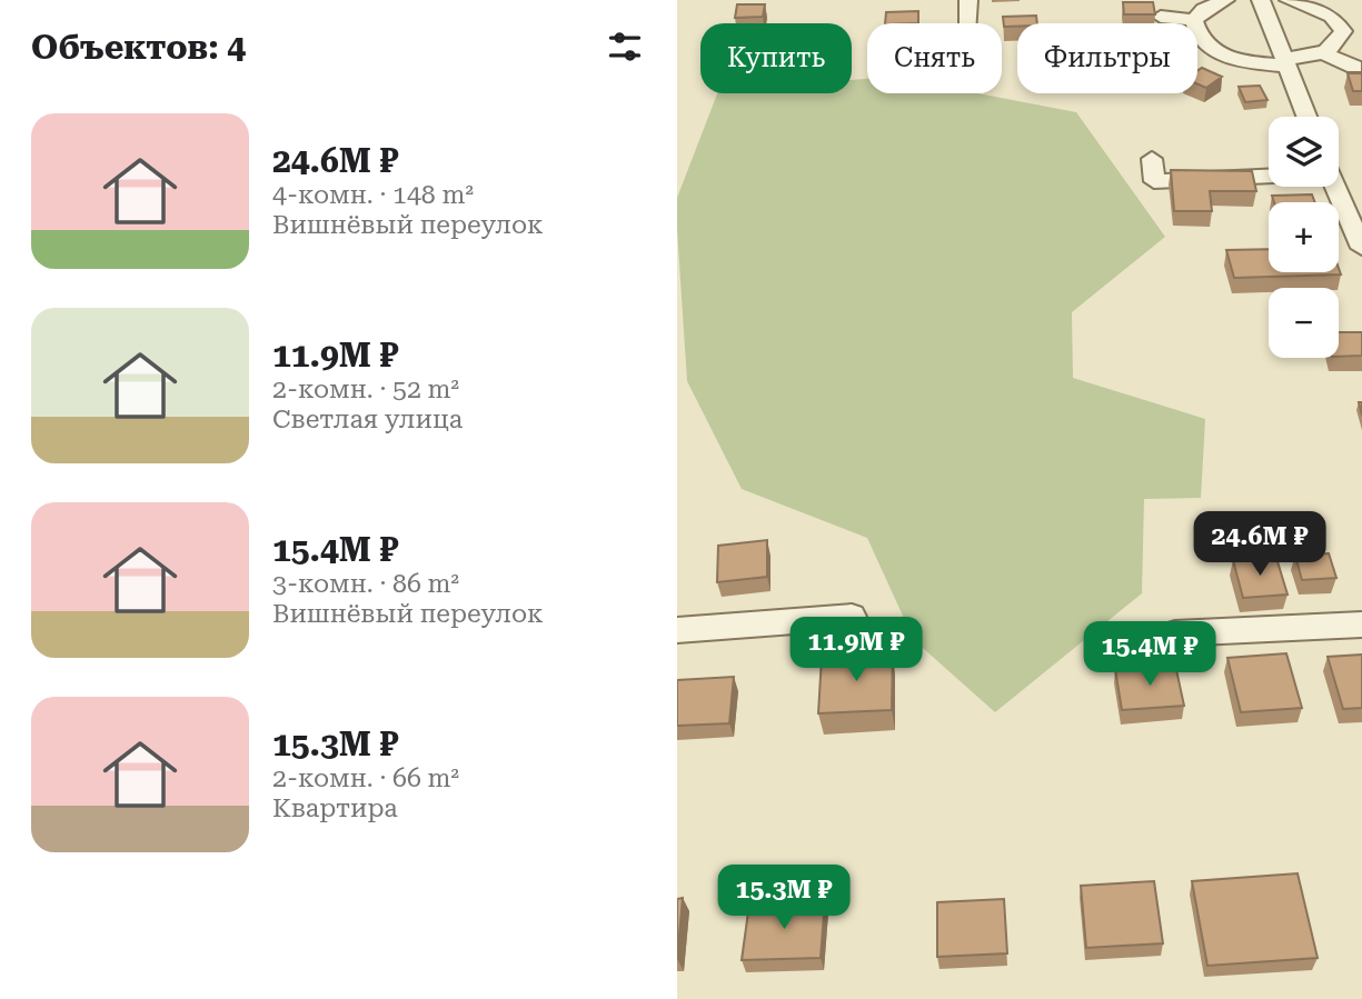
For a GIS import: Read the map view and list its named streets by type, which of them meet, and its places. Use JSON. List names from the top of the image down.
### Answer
{
  "page": {
    "heading": "Объектов: 4",
    "chip": ["Купить", "Снять", "Фильтры"],
    "list": [
      {
        "name": "24.6M ₽",
        "note": "4-комн. · 148 m² · Вишнёвый переулок"
      },
      {
        "name": "11.9M ₽",
        "note": "2-комн. · 52 m² · Светлая улица"
      },
      {
        "name": "15.4M ₽",
        "note": "3-комн. · 86 m² · Вишнёвый переулок"
      },
      {
        "name": "15.3M ₽",
        "note": "2-комн. · 66 m² · Квартира"
      }
    ],
    "map_buttons": ["+", "−"],
    "price": [
      "24.6M ₽",
      "11.9M ₽",
      "15.4M ₽",
      "15.3M ₽"
    ]
  }
}
